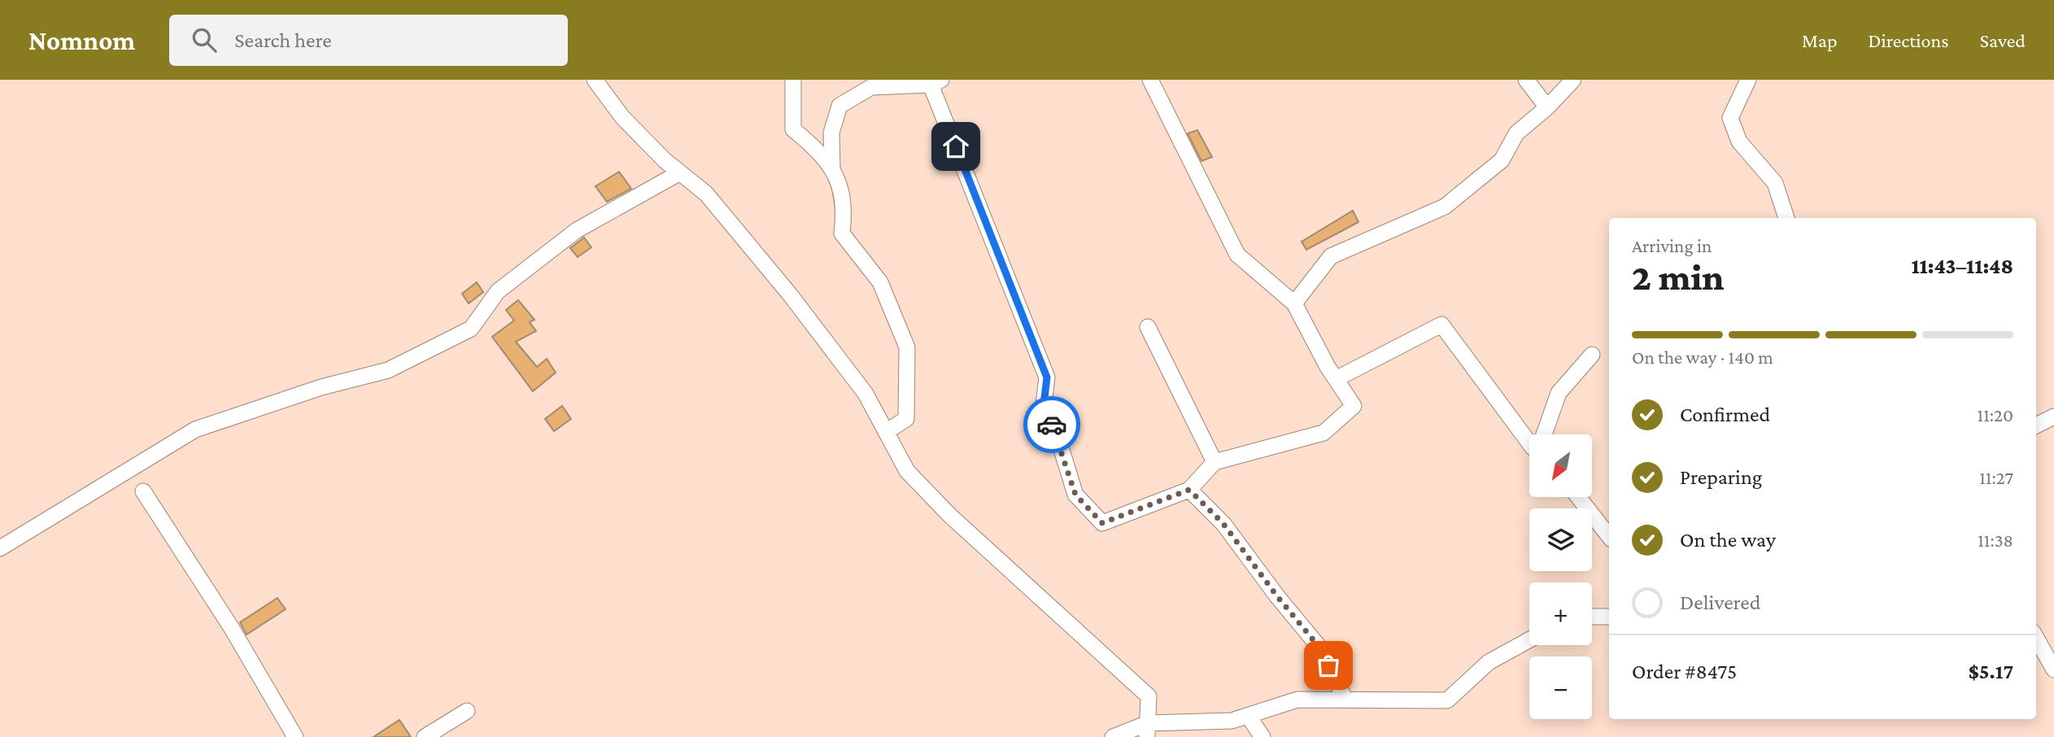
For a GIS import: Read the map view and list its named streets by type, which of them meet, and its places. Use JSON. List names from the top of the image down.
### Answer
{
  "north": "bottom left",
  "page": {
    "header": "Nomnom",
    "search": "Search here",
    "nav": ["Map", "Directions", "Saved"],
    "heading": ["2 min", "Arriving in", "11:43–11:48"],
    "panel": ["Order #8475", "$5.17"],
    "bar": "On the way · 140 m",
    "list": [
      ["Confirmed", "11:20"],
      ["Preparing", "11:27"],
      ["On the way", "11:38"],
      "Delivered"
    ],
    "map_buttons": ["+", "−"]
  }
}
